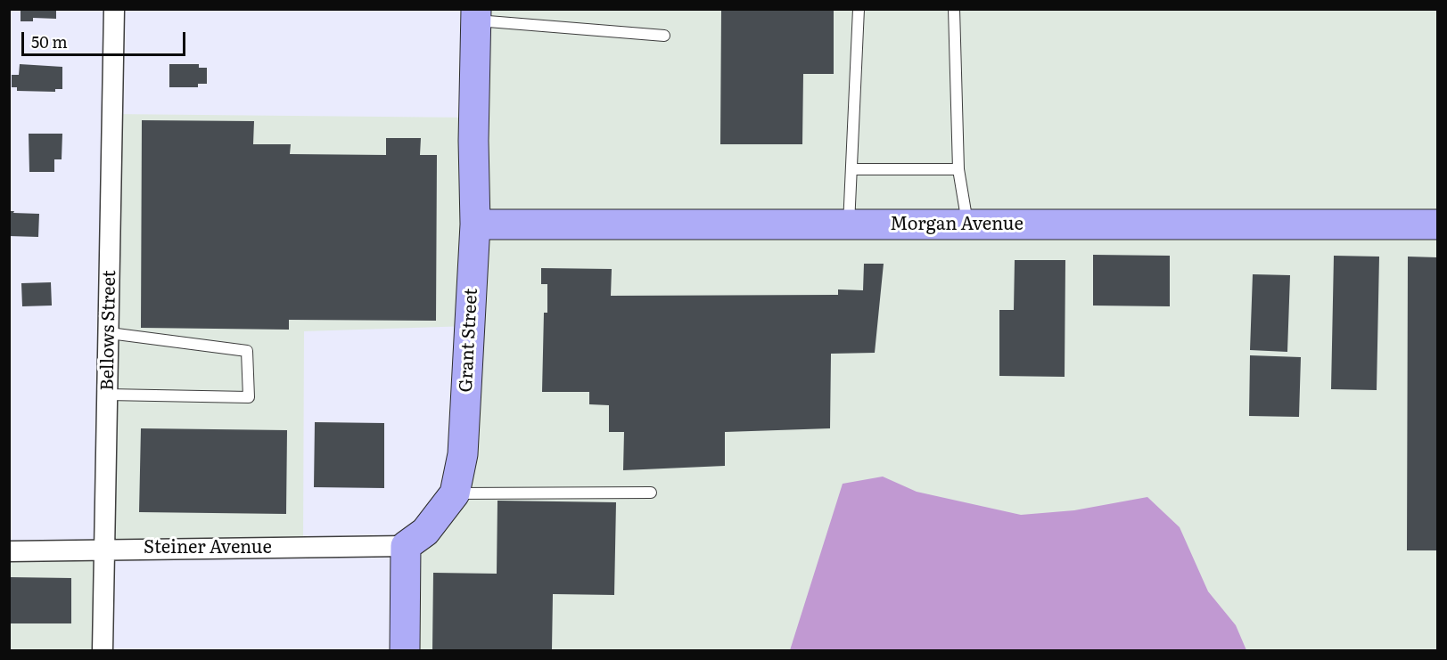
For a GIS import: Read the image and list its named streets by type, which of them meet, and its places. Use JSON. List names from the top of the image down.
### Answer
{
  "streets": {
    "street": [
      "Morgan Avenue",
      "Bellows Street",
      "Grant Street",
      "Steiner Avenue"
    ]
  },
  "crossings": [
    ["Morgan Avenue", "Grant Street"],
    ["Bellows Street", "Steiner Avenue"],
    ["Grant Street", "Steiner Avenue"]
  ],
  "scale_bar": "50 m"
}
